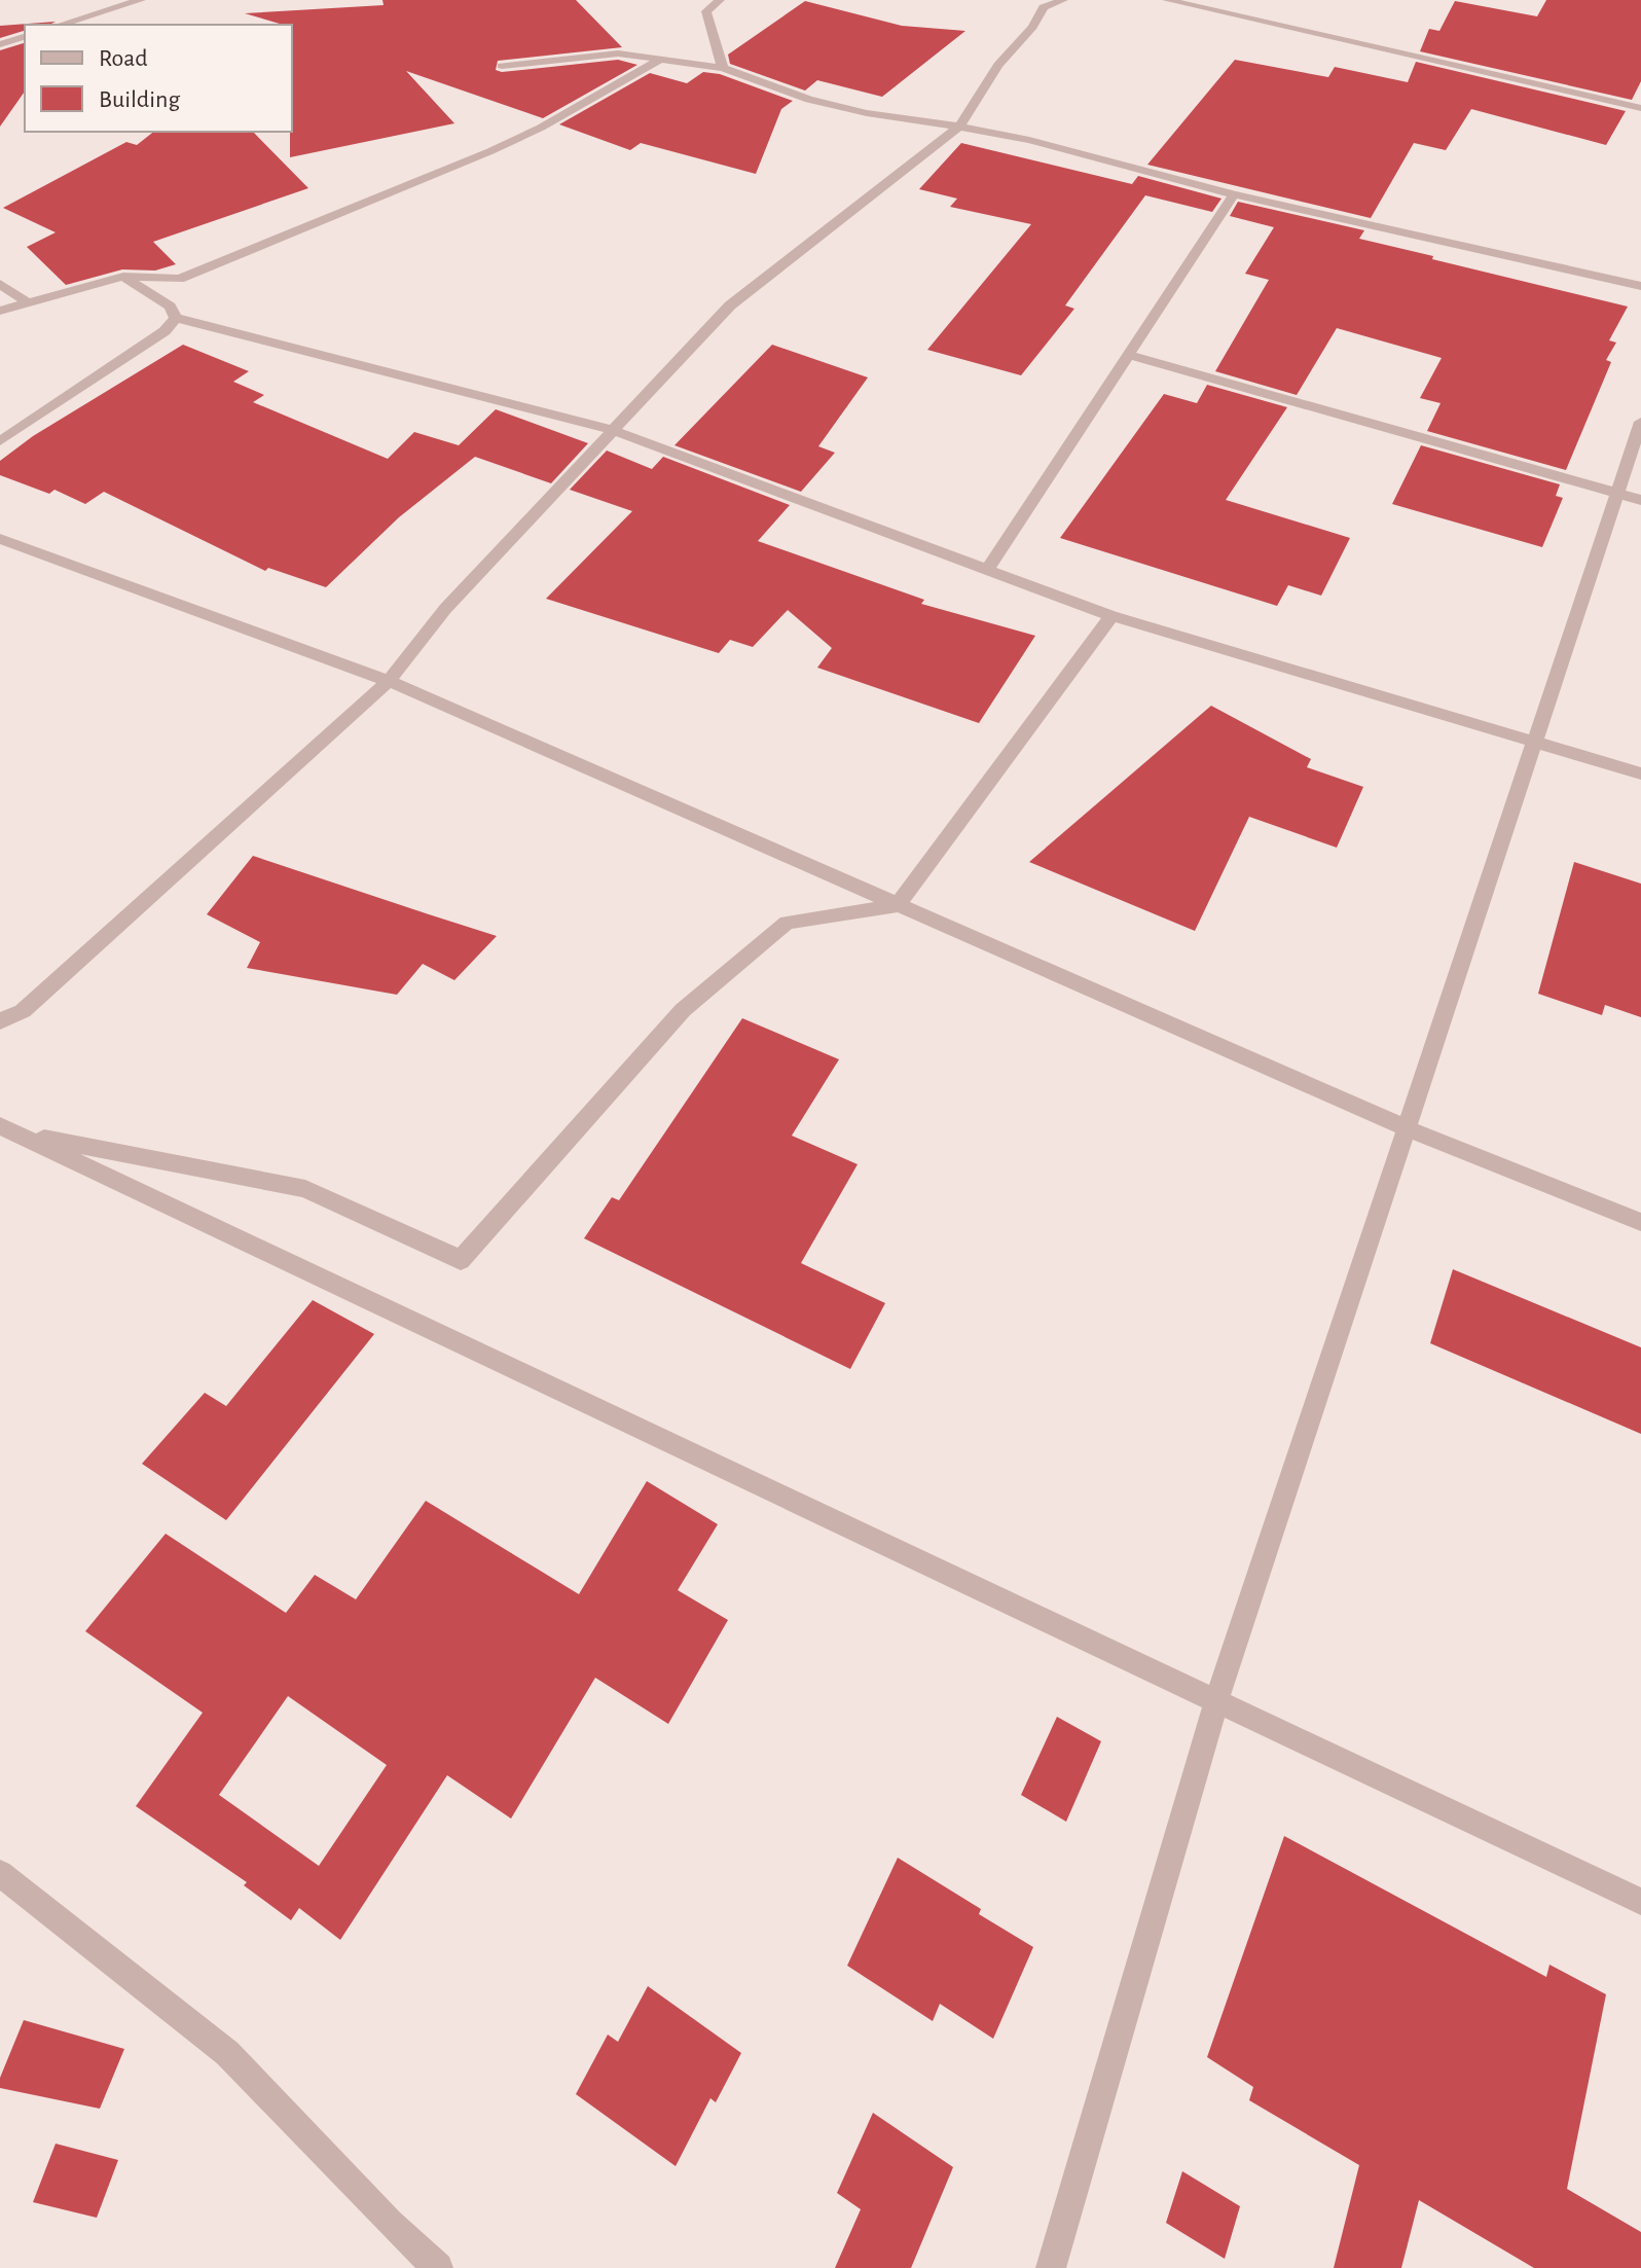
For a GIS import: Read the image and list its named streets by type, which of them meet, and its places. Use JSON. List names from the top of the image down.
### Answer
{
  "legend": ["Road", "Building"]
}
